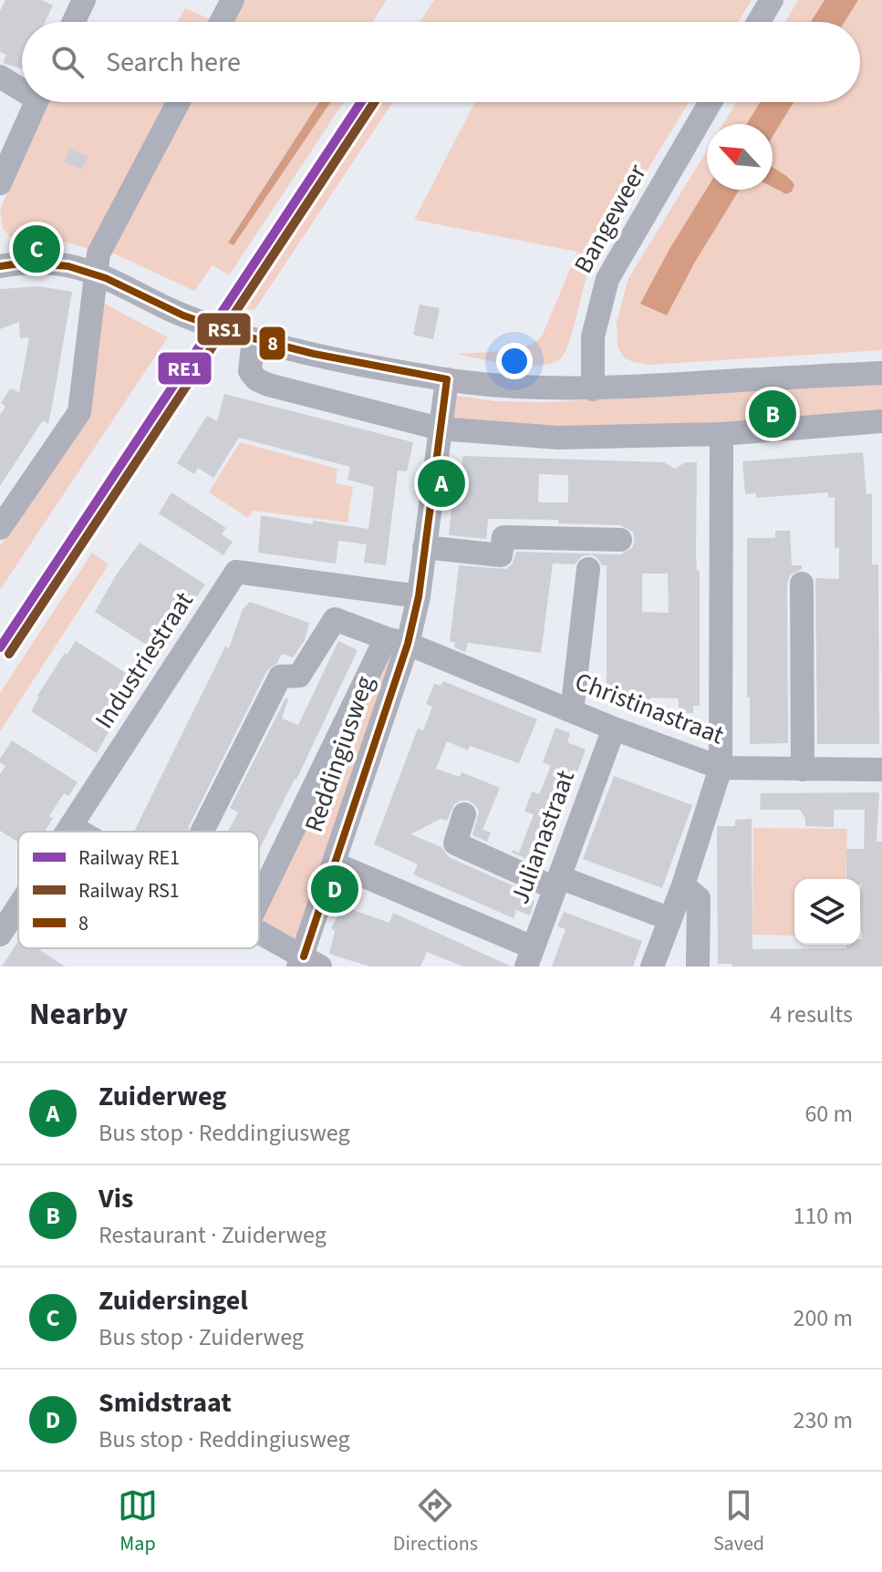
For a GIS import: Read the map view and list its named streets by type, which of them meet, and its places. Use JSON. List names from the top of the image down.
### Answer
{
  "streets": {
    "street": [
      "Bangeweer",
      "Industriestraat",
      "Christinastraat",
      "Reddingiusweg",
      "Julianastraat"
    ]
  },
  "crossings": [
    ["Industriestraat", "Reddingiusweg"],
    ["Christinastraat", "Reddingiusweg"],
    ["Christinastraat", "Julianastraat"]
  ],
  "lines": ["rail line RE1", "rail line RS1", "transit line 8"],
  "legend": ["Railway RE1", "Railway RS1", "8"],
  "north": "top left",
  "page": {
    "search": "Search here",
    "pins": [
      "C",
      "B",
      "A",
      "D"
    ],
    "heading": ["Nearby", "4 results"],
    "list": [
      {
        "mark": "A",
        "name": "Zuiderweg",
        "note": "Bus stop · Reddingiusweg",
        "value": "60 m"
      },
      {
        "mark": "B",
        "name": "Vis",
        "note": "Restaurant · Zuiderweg",
        "value": "110 m"
      },
      {
        "mark": "C",
        "name": "Zuidersingel",
        "note": "Bus stop · Zuiderweg",
        "value": "200 m"
      },
      {
        "mark": "D",
        "name": "Smidstraat",
        "note": "Bus stop · Reddingiusweg",
        "value": "230 m"
      }
    ],
    "nav": ["Map", "Directions", "Saved"]
  }
}
